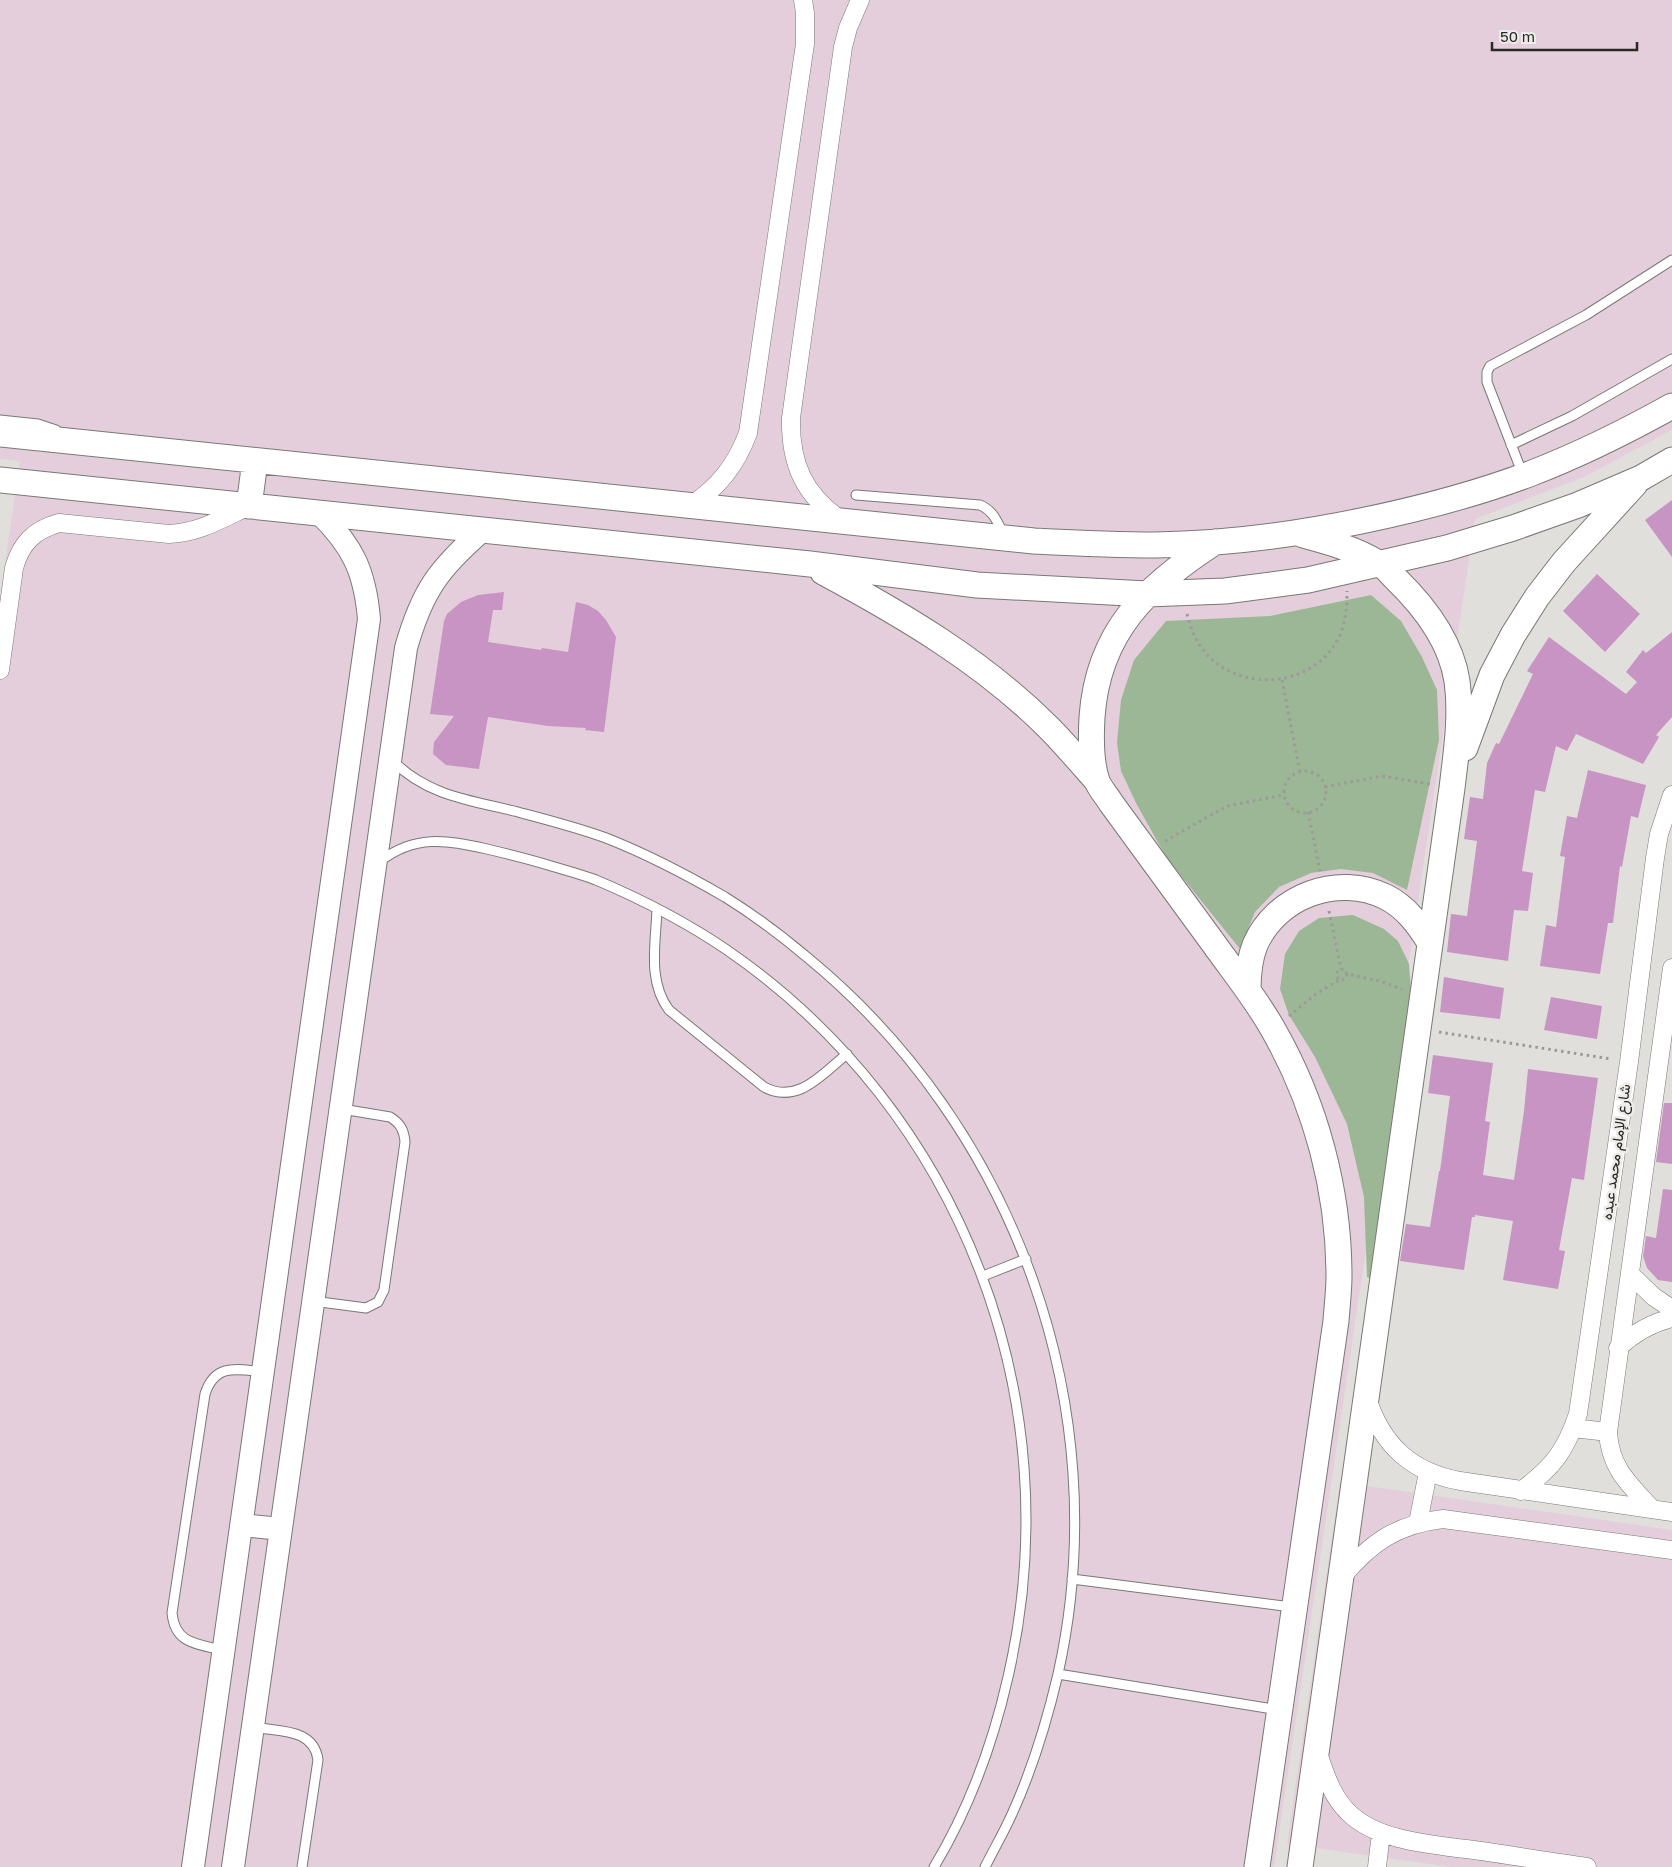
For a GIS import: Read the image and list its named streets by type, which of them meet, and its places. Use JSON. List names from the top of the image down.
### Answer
{
  "streets": {
    "street": ["شارع الإمام محمد عبده"]
  },
  "scale_bar": "50 m"
}
